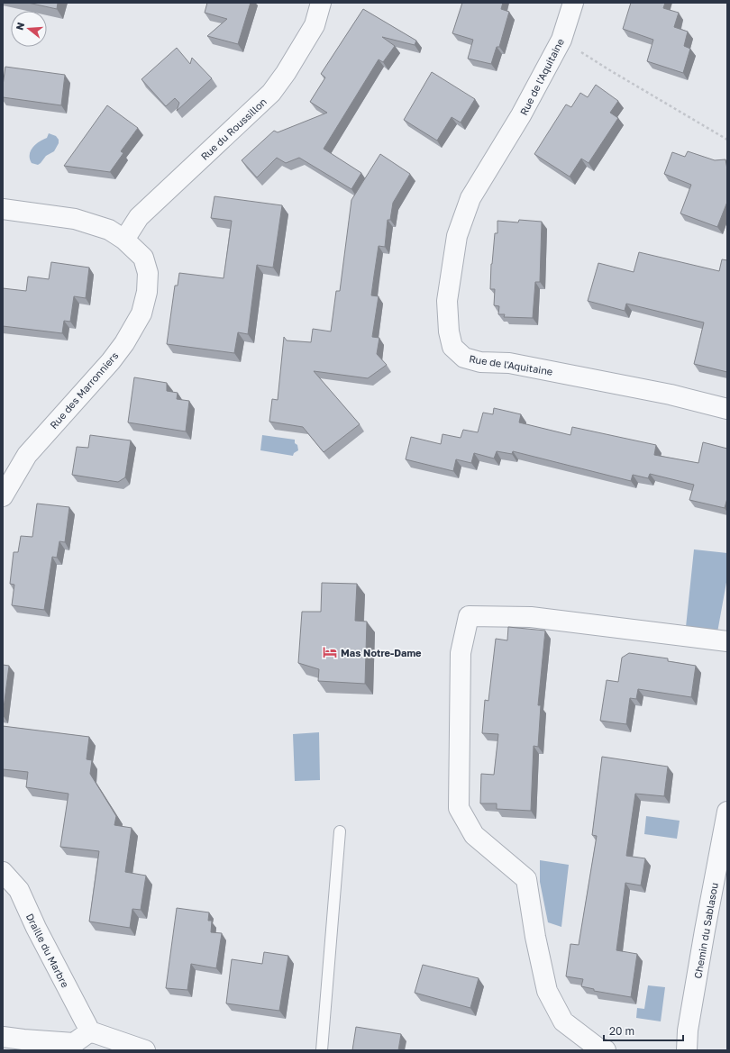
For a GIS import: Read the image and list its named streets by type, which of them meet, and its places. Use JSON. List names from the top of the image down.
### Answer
{
  "streets": {
    "street": [
      "Rue de l'Aquitaine",
      "Rue du Roussillon",
      "Rue des Marronniers",
      "Chemin du Sablasou",
      "Draille du Marbre"
    ]
  },
  "crossings": [
    ["Rue du Roussillon", "Rue des Marronniers"]
  ],
  "places": {
    "hotel": ["Mas Notre-Dame"]
  },
  "scale_bar": "20 m",
  "north": "left"
}
